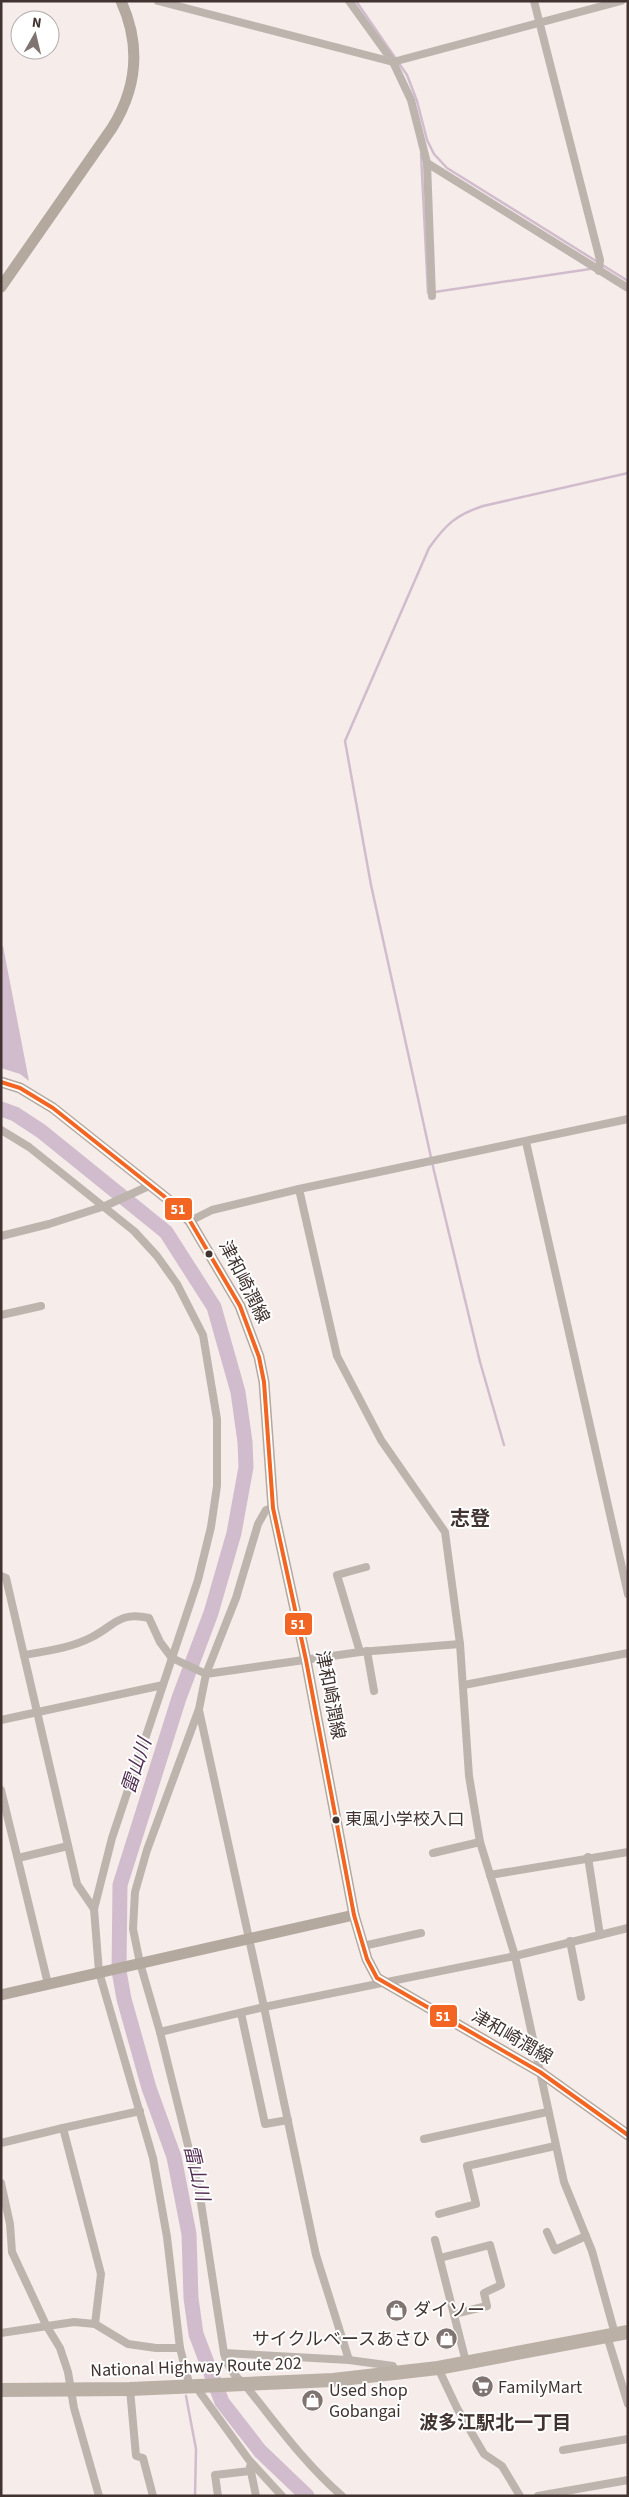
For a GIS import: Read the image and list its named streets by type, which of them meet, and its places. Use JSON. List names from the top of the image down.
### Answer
{
  "streets": {
    "highway": ["National Highway Route 202"],
    "main road": ["津和崎潤線"]
  },
  "districts": ["志登", "波多江駅北一丁目"],
  "water": ["雷山川"],
  "places": {
    "other": ["東風小学校入口"],
    "shop": ["ダイソー", "サイクルベースあさひ", "Used shop Gobangai"],
    "supermarket": ["FamilyMart"]
  },
  "lines": ["transit line 51"],
  "north": "top"
}
